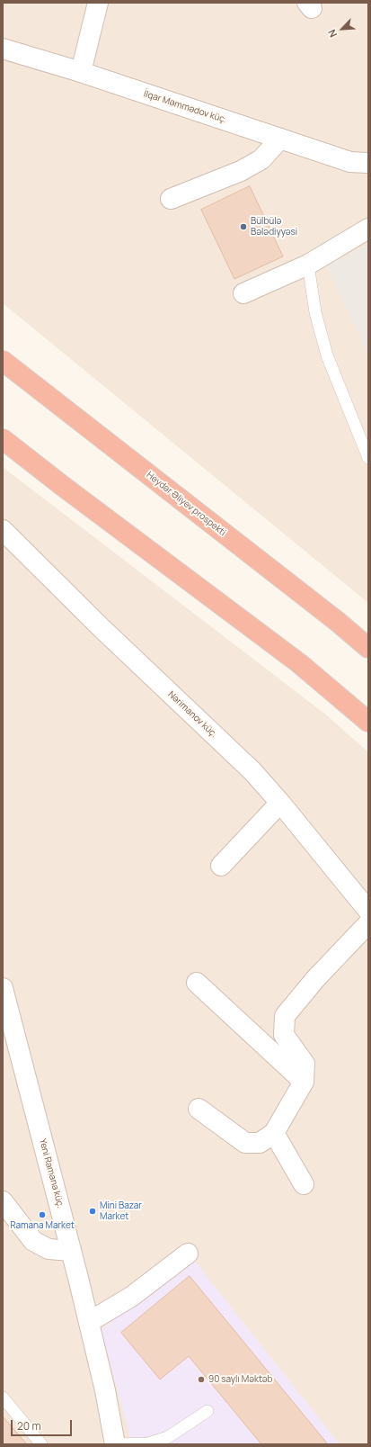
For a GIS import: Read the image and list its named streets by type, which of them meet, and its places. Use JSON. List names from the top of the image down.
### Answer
{
  "streets": {
    "highway": ["Heydər Əliyev prospekti"],
    "street": ["İlqar Məmmədov küç.", "Nərimanov küç.", "Yeni Ramana küç."]
  },
  "places": [
    "Bülbülə Bələdiyyəsi",
    "Mini Bazar Market",
    "Ramana Market",
    "90 saylı Məktəb"
  ],
  "scale_bar": "20 m",
  "north": "bottom left"
}
